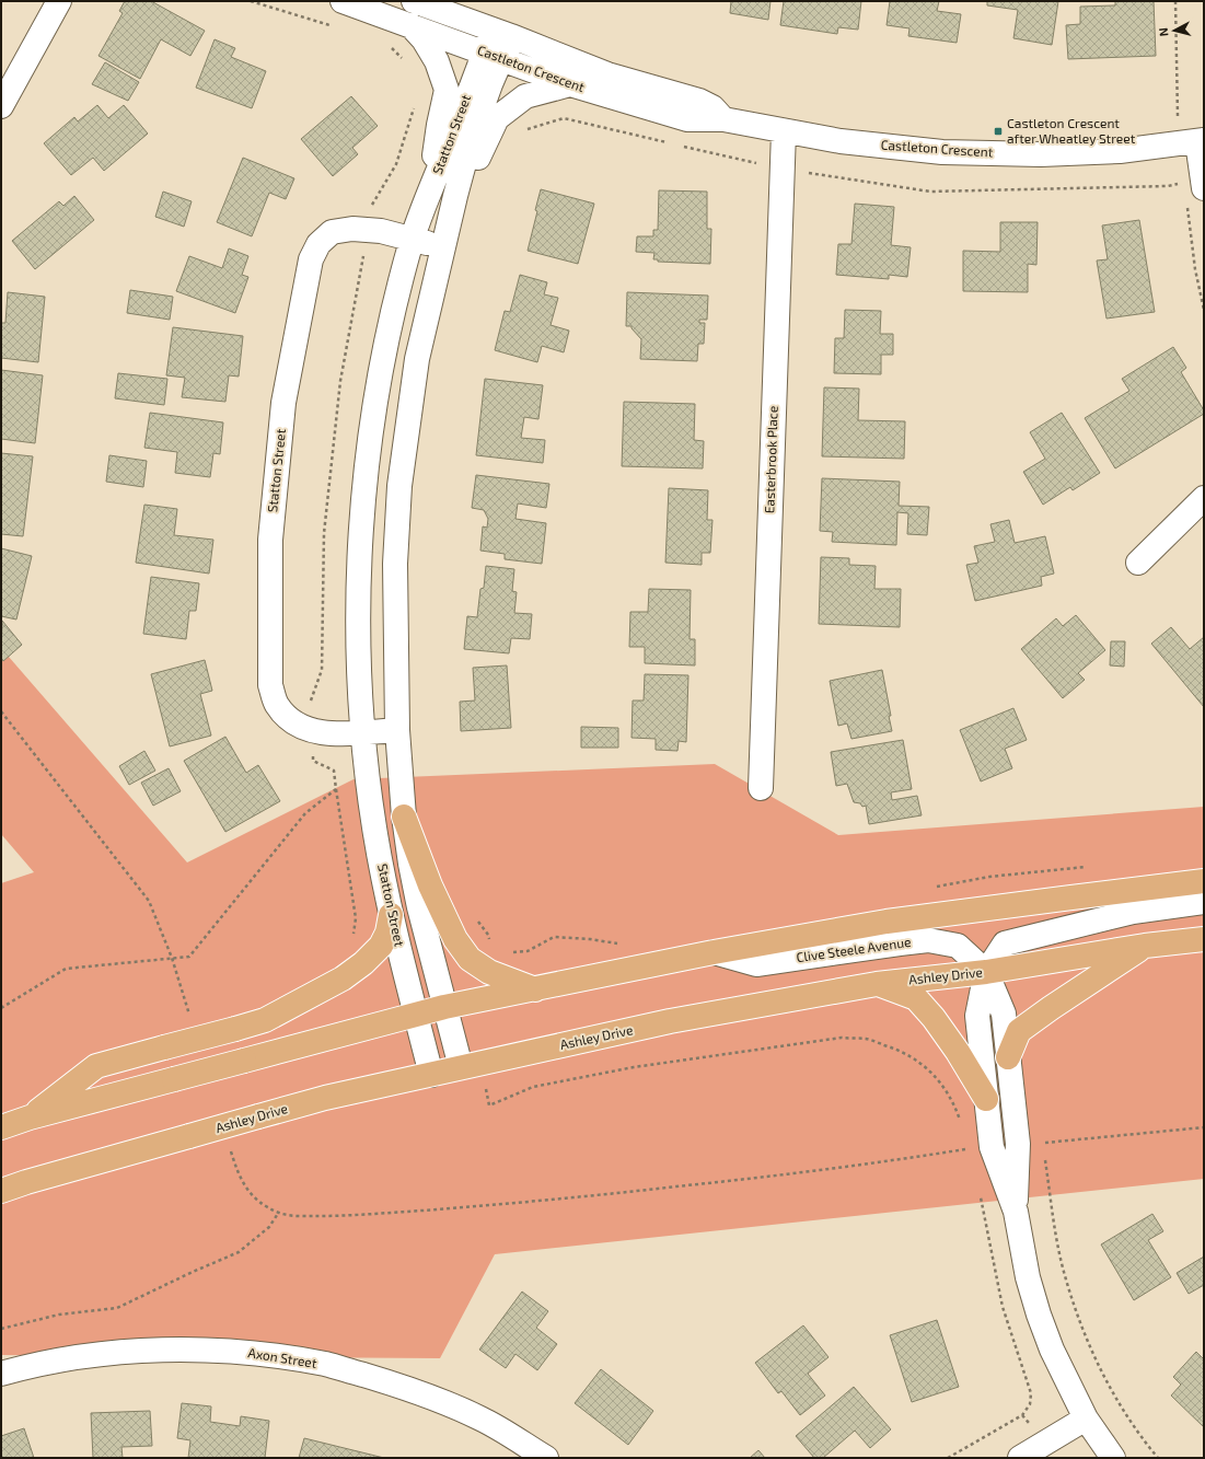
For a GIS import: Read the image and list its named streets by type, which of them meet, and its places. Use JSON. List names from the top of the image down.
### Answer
{
  "streets": {
    "main road": ["Ashley Drive"],
    "street": [
      "Castleton Crescent",
      "Statton Street",
      "Easterbrook Place",
      "Clive Steele Avenue",
      "Axon Street"
    ]
  },
  "crossings": [
    ["Castleton Crescent", "Statton Street"],
    ["Castleton Crescent", "Easterbrook Place"],
    ["Statton Street", "Ashley Drive"],
    ["Clive Steele Avenue", "Ashley Drive"]
  ],
  "places": {
    "transit": ["Castleton Crescent after Wheatley Street"]
  },
  "north": "left"
}
